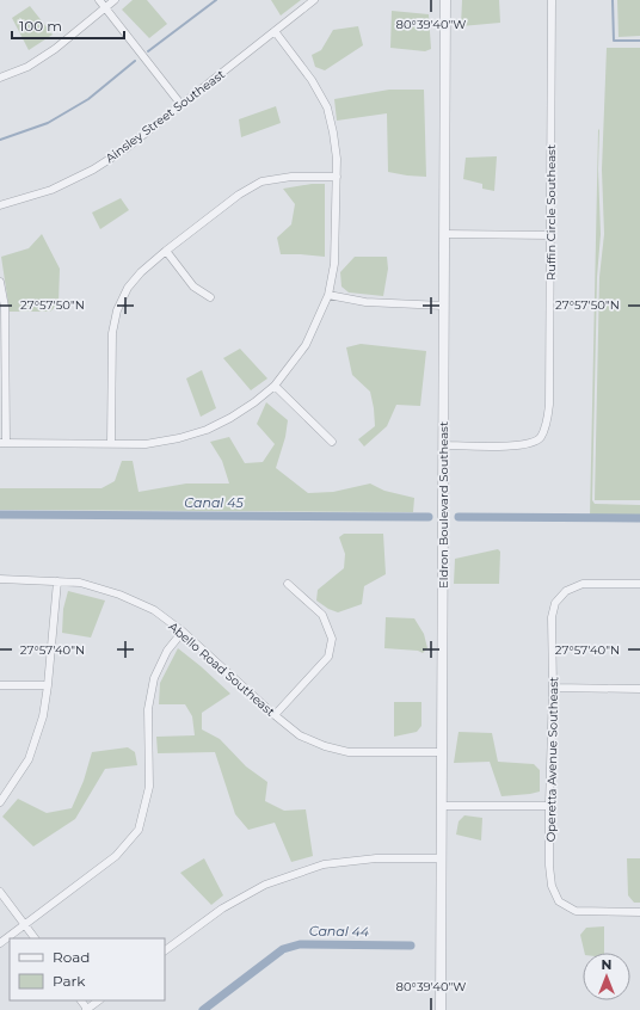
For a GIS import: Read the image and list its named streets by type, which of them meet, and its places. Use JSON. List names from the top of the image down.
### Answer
{
  "streets": {
    "street": [
      "Ainsley Street Southeast",
      "Ruffin Circle Southeast",
      "Eldron Boulevard Southeast",
      "Abello Road Southeast",
      "Operetta Avenue Southeast"
    ]
  },
  "crossings": [
    ["Ruffin Circle Southeast", "Eldron Boulevard Southeast"],
    ["Eldron Boulevard Southeast", "Abello Road Southeast"]
  ],
  "water": ["Canal 45", "Canal 44"],
  "legend": ["Road", "Park"],
  "scale_bar": "100 m",
  "north": "top",
  "coordinates": ["80°39'40\"W", "27°57'50\"N", "27°57'40\"N"]
}
